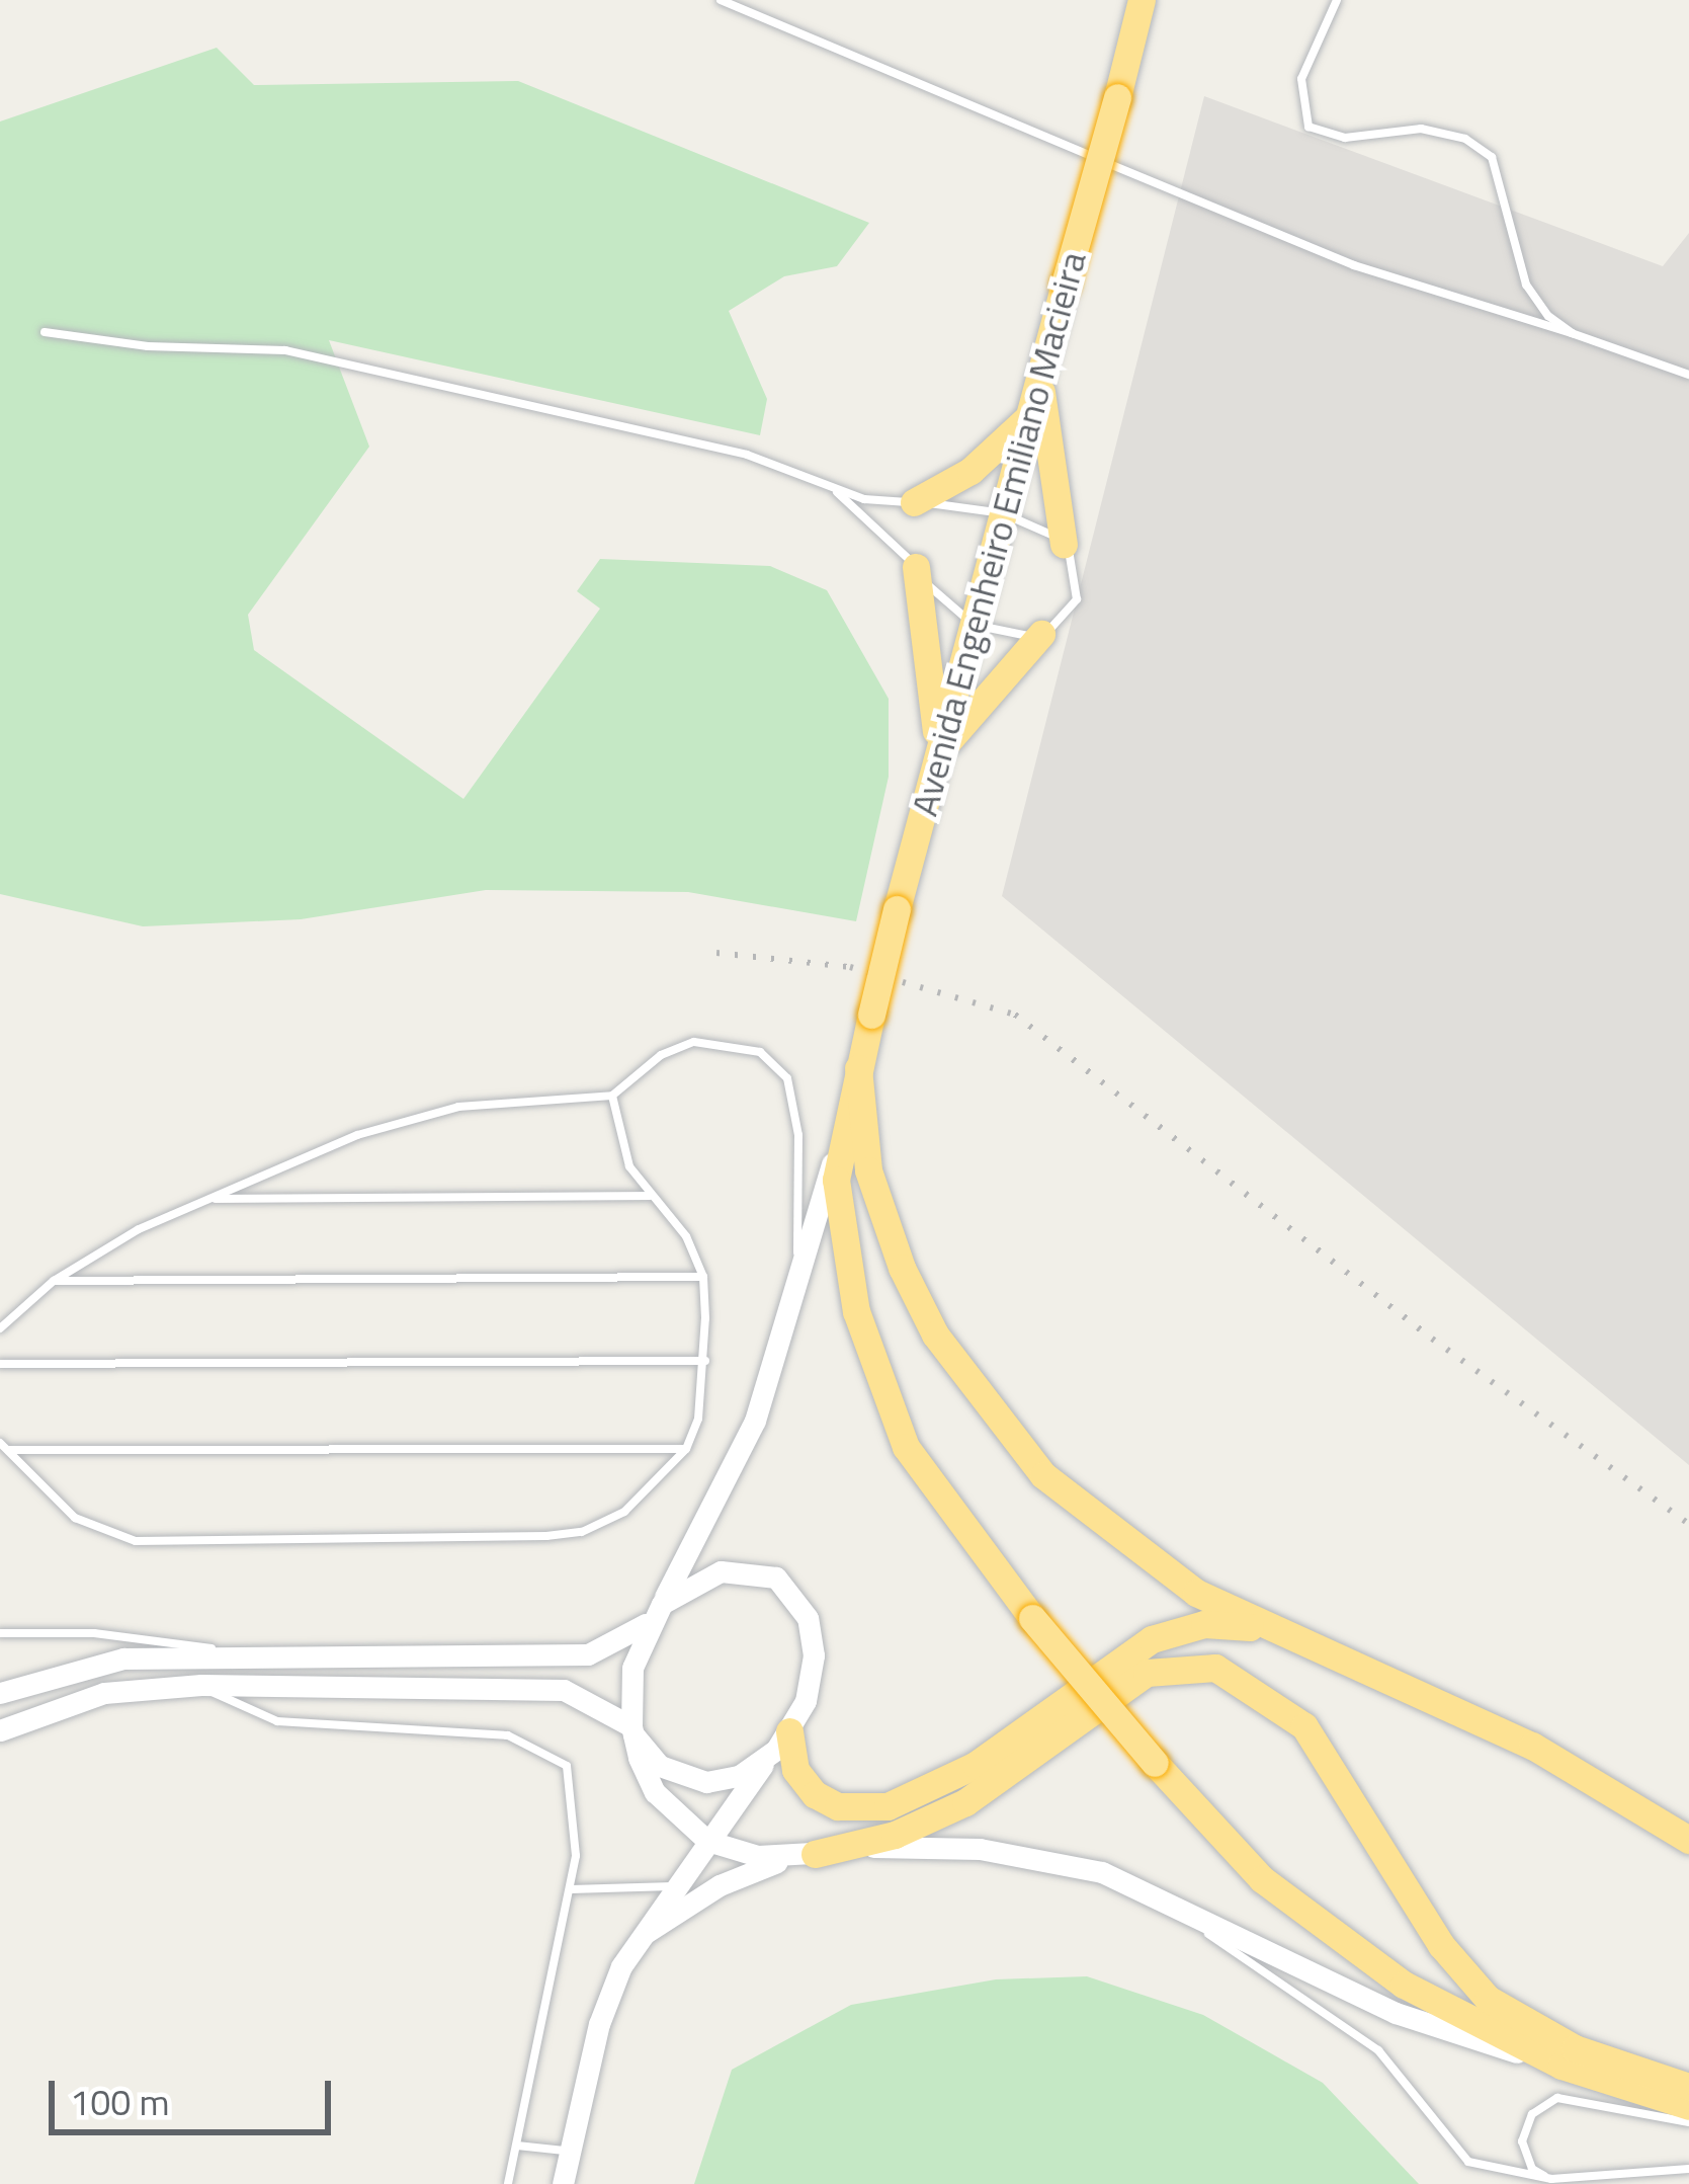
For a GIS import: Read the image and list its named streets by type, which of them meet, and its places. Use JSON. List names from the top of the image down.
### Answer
{
  "streets": {
    "highway": ["Avenida Engenheiro Emiliano Macieira"]
  },
  "scale_bar": "100 m"
}
